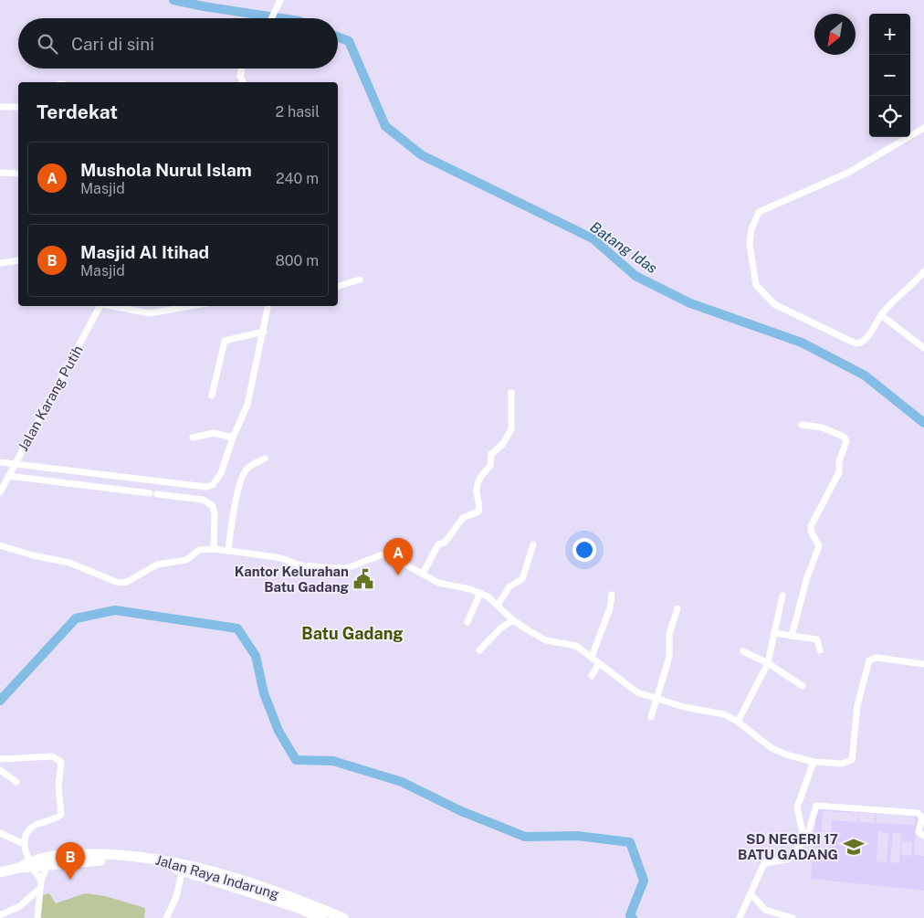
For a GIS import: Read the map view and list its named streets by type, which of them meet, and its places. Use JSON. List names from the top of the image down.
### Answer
{
  "streets": {
    "highway": ["Jalan Raya Indarung"],
    "street": ["Jalan Karang Putih"]
  },
  "districts": ["Batu Gadang"],
  "water": ["Batang Idas"],
  "places": {
    "public building": ["Kantor Kelurahan Batu Gadang"],
    "school or university": ["SD NEGERI 17 BATU GADANG"]
  },
  "north": "bottom left",
  "page": {
    "map_buttons": ["+", "−"],
    "search": "Cari di sini",
    "heading": ["Terdekat", "2 hasil"],
    "list": [
      {
        "mark": "A",
        "name": "Mushola Nurul Islam",
        "note": "Masjid",
        "value": "240 m"
      },
      {
        "mark": "B",
        "name": "Masjid Al Itihad",
        "note": "Masjid",
        "value": "800 m"
      }
    ],
    "pins": ["A", "B"]
  }
}
